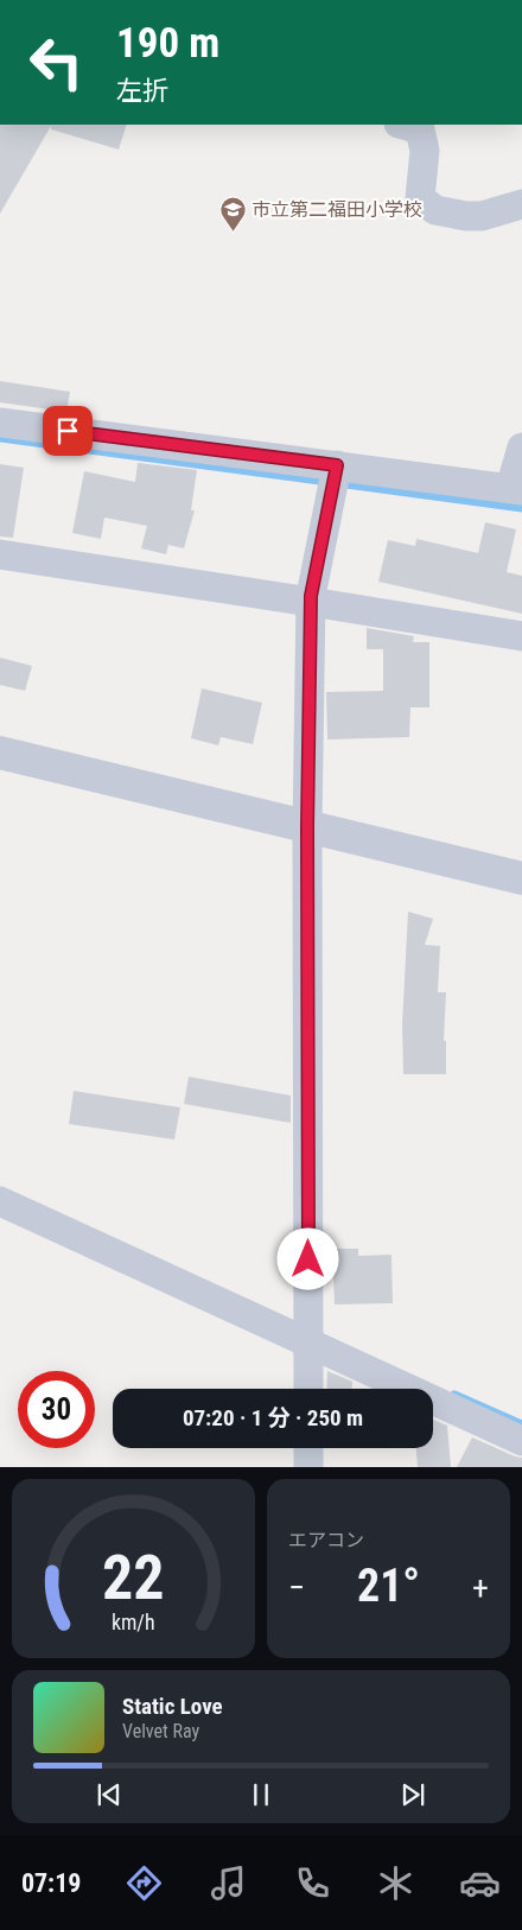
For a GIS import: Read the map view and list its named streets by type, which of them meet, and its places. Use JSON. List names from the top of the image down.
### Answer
{
  "places": {
    "school or university": ["市立第二福田小学校"]
  },
  "page": {
    "turn": ["190 m", "左折"],
    "limit": "30",
    "trip": "07:20 · 1 分 · 250 m",
    "tile": "エアコン",
    "heat": ["−", "21°", "+"],
    "song": ["Static Love", "Velvet Ray"],
    "tabs": "07:19",
    "gauge": ["22", "km/h"]
  }
}
